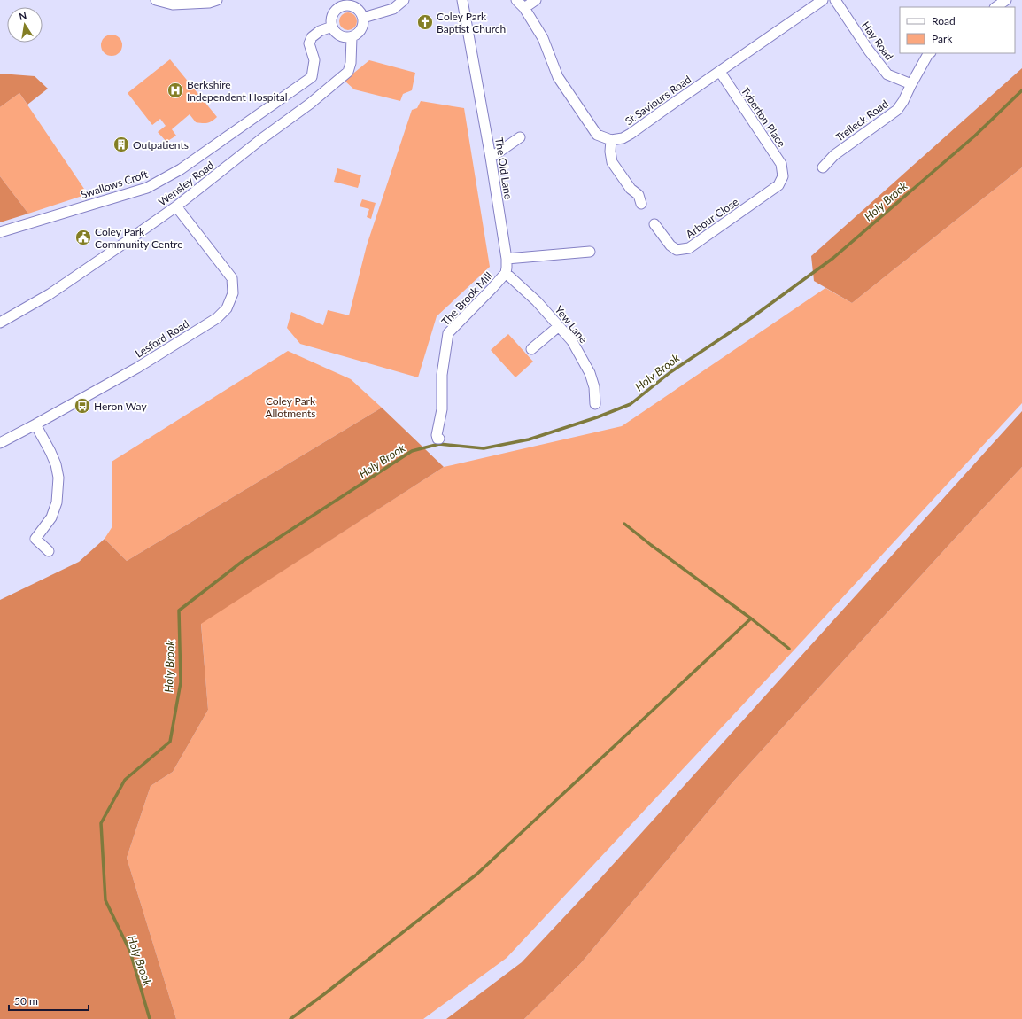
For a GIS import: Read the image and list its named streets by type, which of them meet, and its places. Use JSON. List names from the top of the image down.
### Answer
{
  "streets": {
    "street": [
      "Hay Road",
      "St Saviours Road",
      "Tyberton Place",
      "Trelleck Road",
      "The Old Lane",
      "Wensley Road",
      "Swallows Croft",
      "Arbour Close",
      "The Brook Mill",
      "Yew Lane",
      "Lesford Road"
    ]
  },
  "crossings": [
    ["Hay Road", "Trelleck Road"],
    ["St Saviours Road", "Tyberton Place"],
    ["Tyberton Place", "Arbour Close"],
    ["The Old Lane", "The Brook Mill"],
    ["Wensley Road", "Swallows Croft"],
    ["Wensley Road", "Lesford Road"],
    ["The Brook Mill", "Yew Lane"]
  ],
  "water": ["Holy Brook"],
  "parks": ["Coley Park Allotments"],
  "places": {
    "church": ["Coley Park Baptist Church"],
    "hospital": ["Berkshire Independent Hospital"],
    "building": ["Outpatients"],
    "public building": ["Coley Park Community Centre"],
    "bus stop": ["Heron Way"]
  },
  "legend": ["Road", "Park"],
  "scale_bar": "50 m",
  "north": "top"
}
